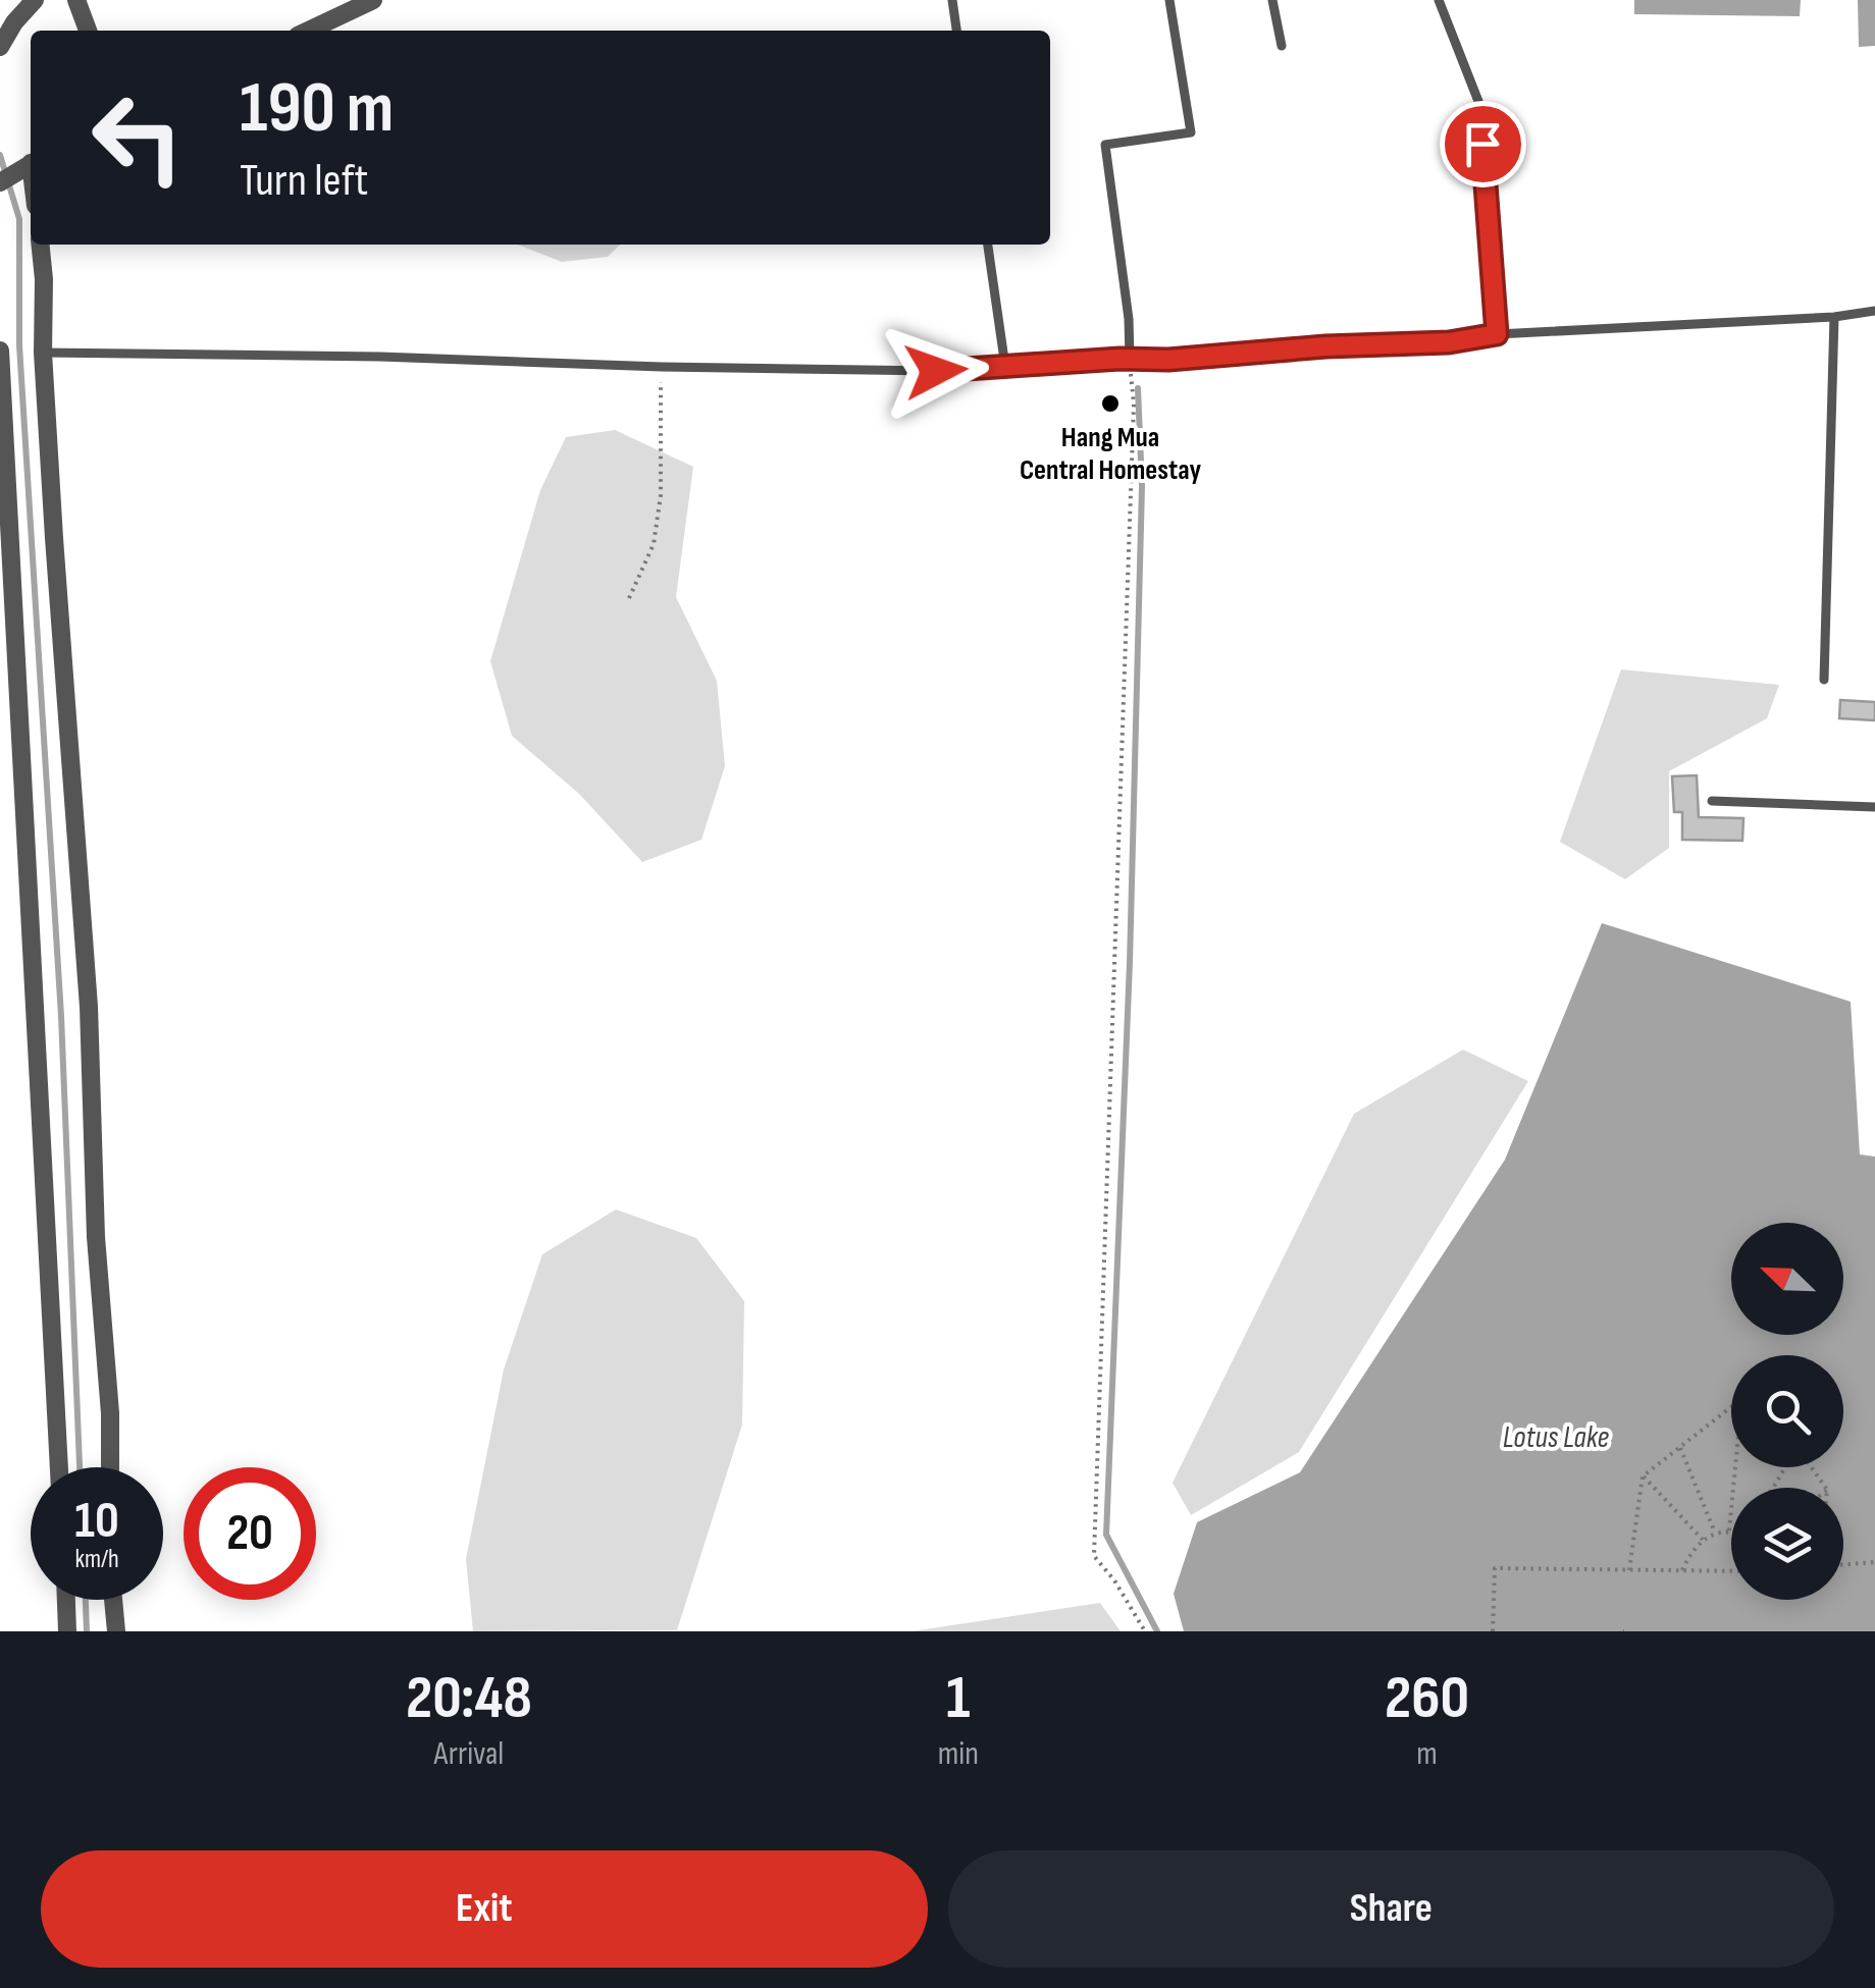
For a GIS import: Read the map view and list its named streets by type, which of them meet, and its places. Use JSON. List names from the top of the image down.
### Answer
{
  "water": ["Lotus Lake"],
  "places": ["Hang Mua Central Homestay"],
  "north": "top left",
  "page": {
    "turn": ["190 m", "Turn left"],
    "speed": "10 km/h",
    "limit": "20",
    "eta": [
      "20:48",
      "Arrival",
      "1",
      "min",
      "260",
      "m"
    ],
    "buttons": ["Exit", "Share"]
  }
}
